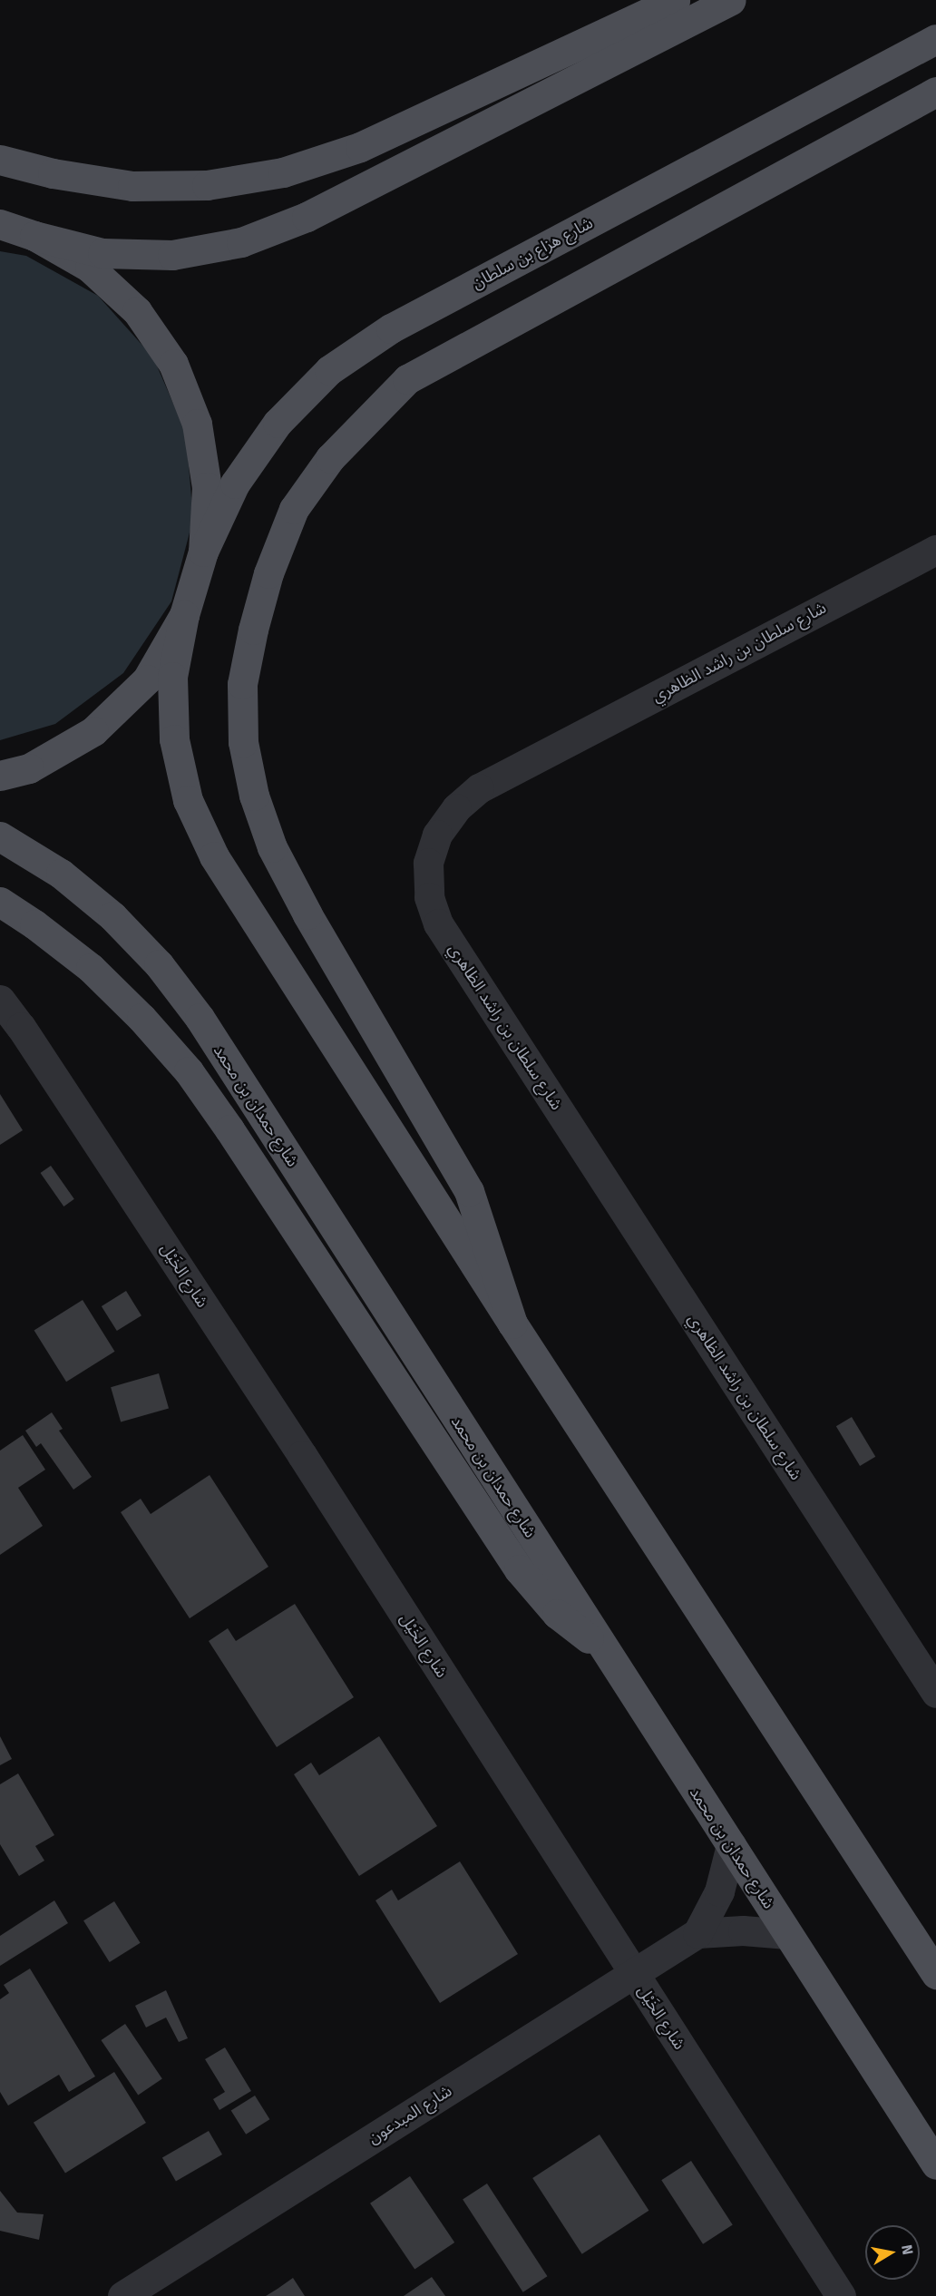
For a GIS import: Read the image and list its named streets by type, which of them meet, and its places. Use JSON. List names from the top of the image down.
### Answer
{
  "streets": {
    "main road": ["شارع هزاع بن سلطان", "شارع حمدان بن محمد"],
    "street": ["شارع سلطان بن راشد الظاهري", "شارع الخَيْل", "شارع المبدعون"]
  },
  "crossings": [
    ["شارع حمدان بن محمد", "شارع المبدعون"],
    ["شارع الخَيْل", "شارع المبدعون"]
  ],
  "north": "right"
}
